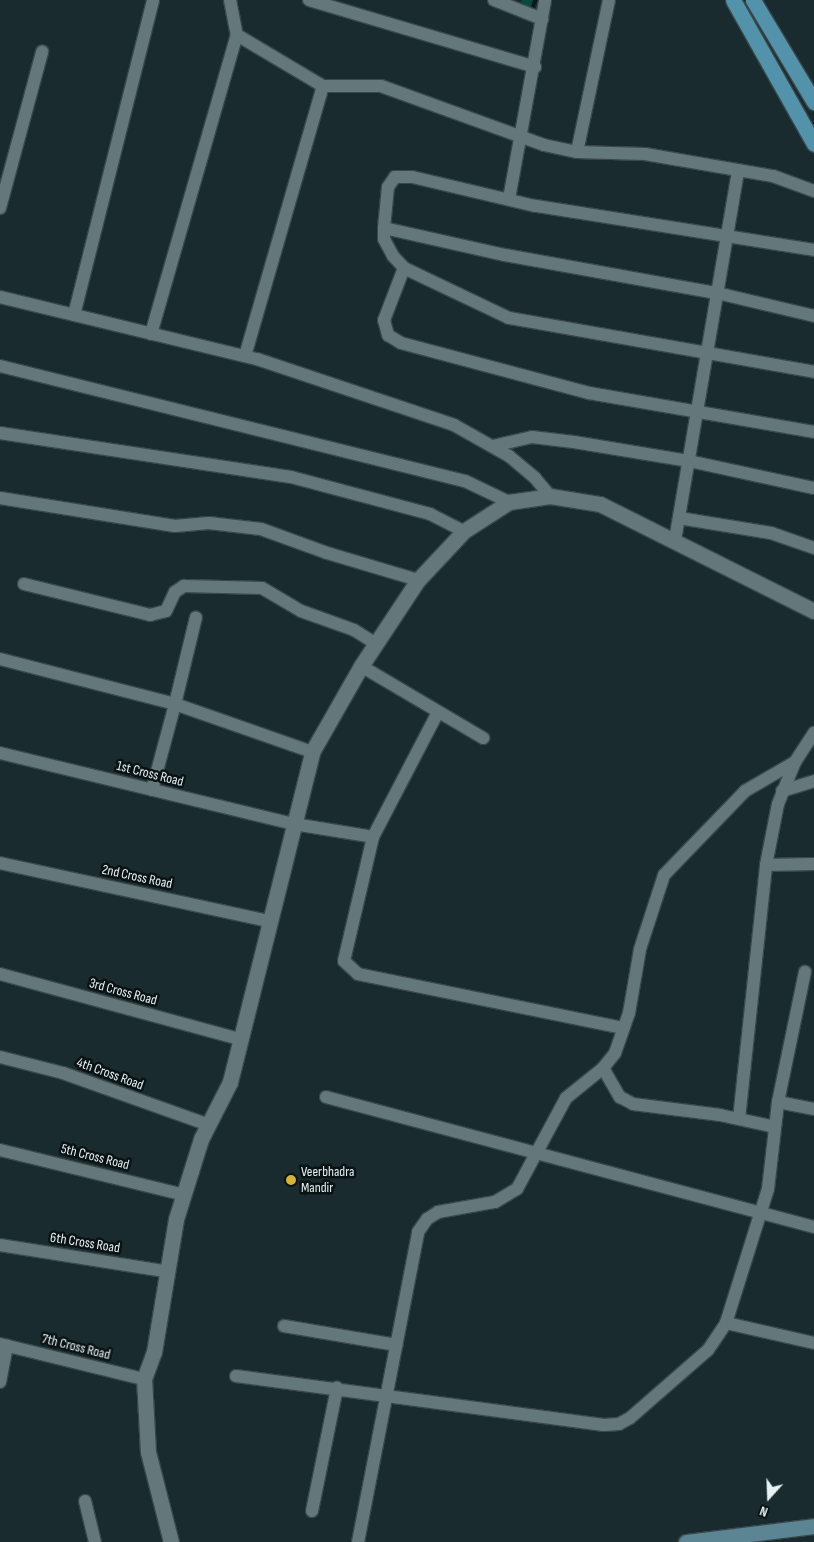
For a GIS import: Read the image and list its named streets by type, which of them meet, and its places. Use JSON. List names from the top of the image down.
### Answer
{
  "streets": {
    "street": [
      "1st Cross Road",
      "2nd Cross Road",
      "3rd Cross Road",
      "4th Cross Road",
      "5th Cross Road",
      "6th Cross Road",
      "7th Cross Road"
    ]
  },
  "places": ["Veerbhadra Mandir"],
  "north": "bottom"
}
